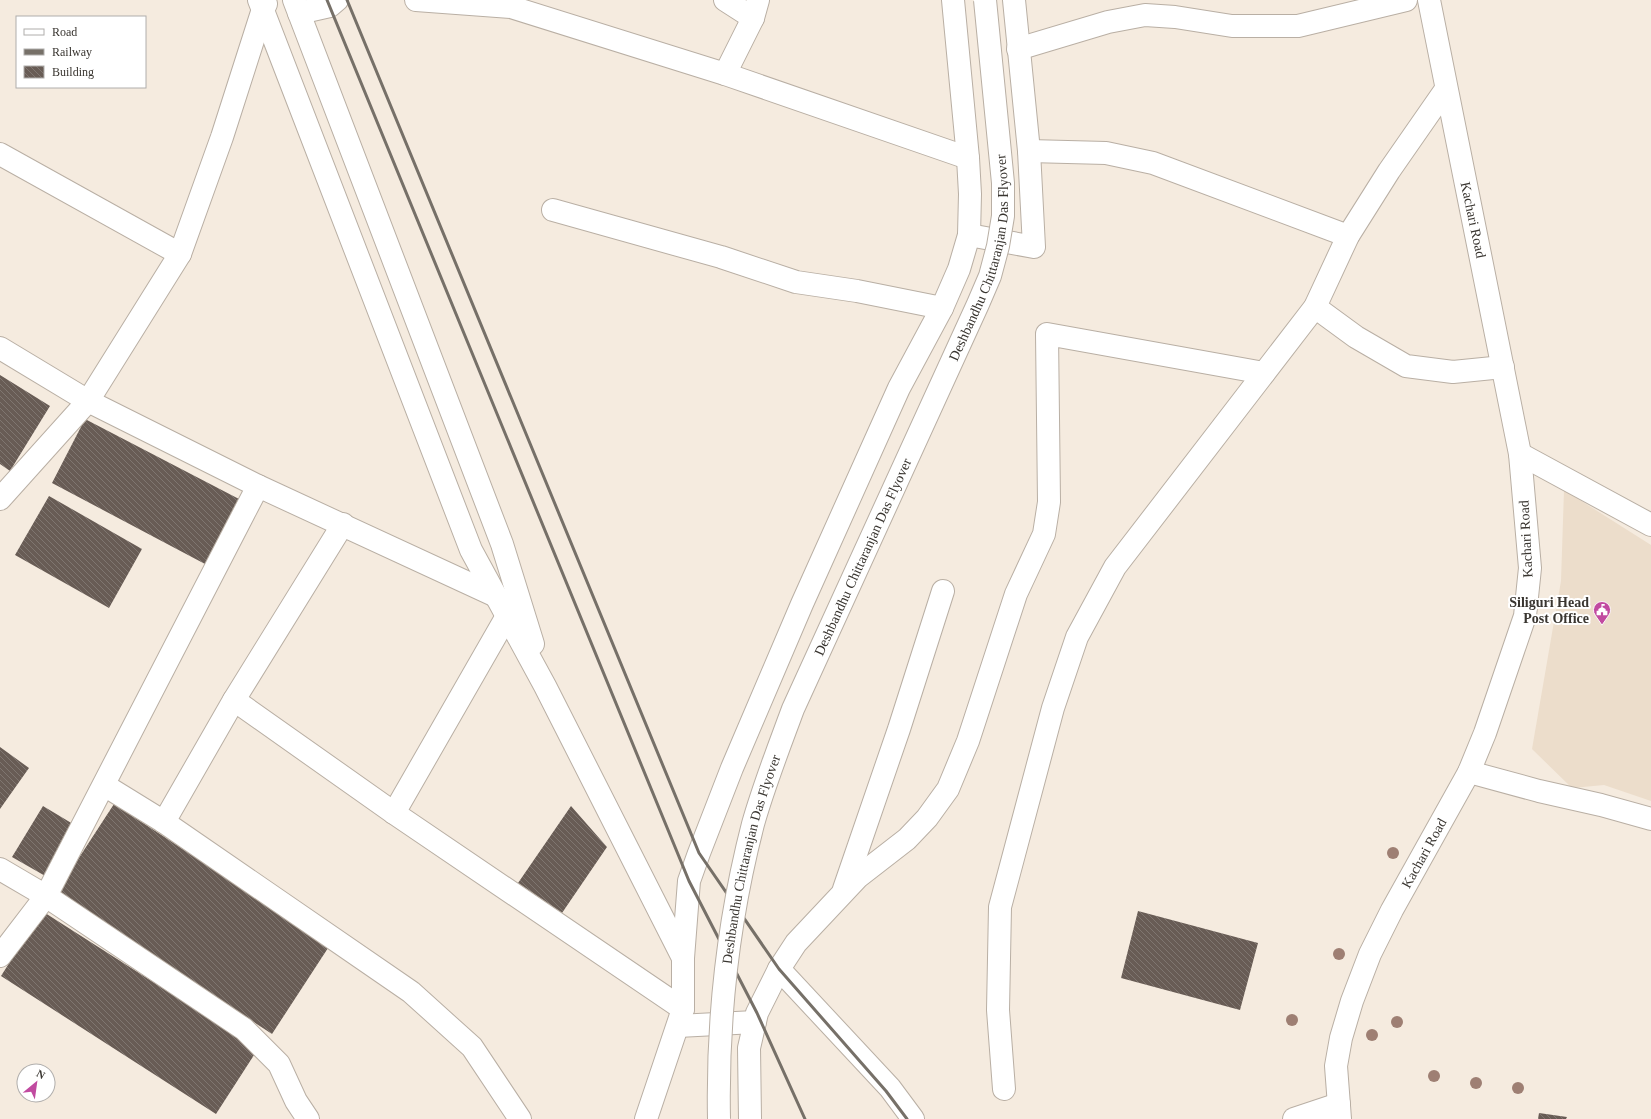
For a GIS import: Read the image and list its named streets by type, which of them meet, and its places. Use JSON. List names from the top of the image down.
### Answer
{
  "streets": {
    "street": ["Kachari Road", "Deshbandhu Chittaranjan Das Flyover"]
  },
  "places": {
    "public building": ["Siliguri Head Post Office"]
  },
  "legend": ["Road", "Railway", "Building"],
  "north": "top right"
}
